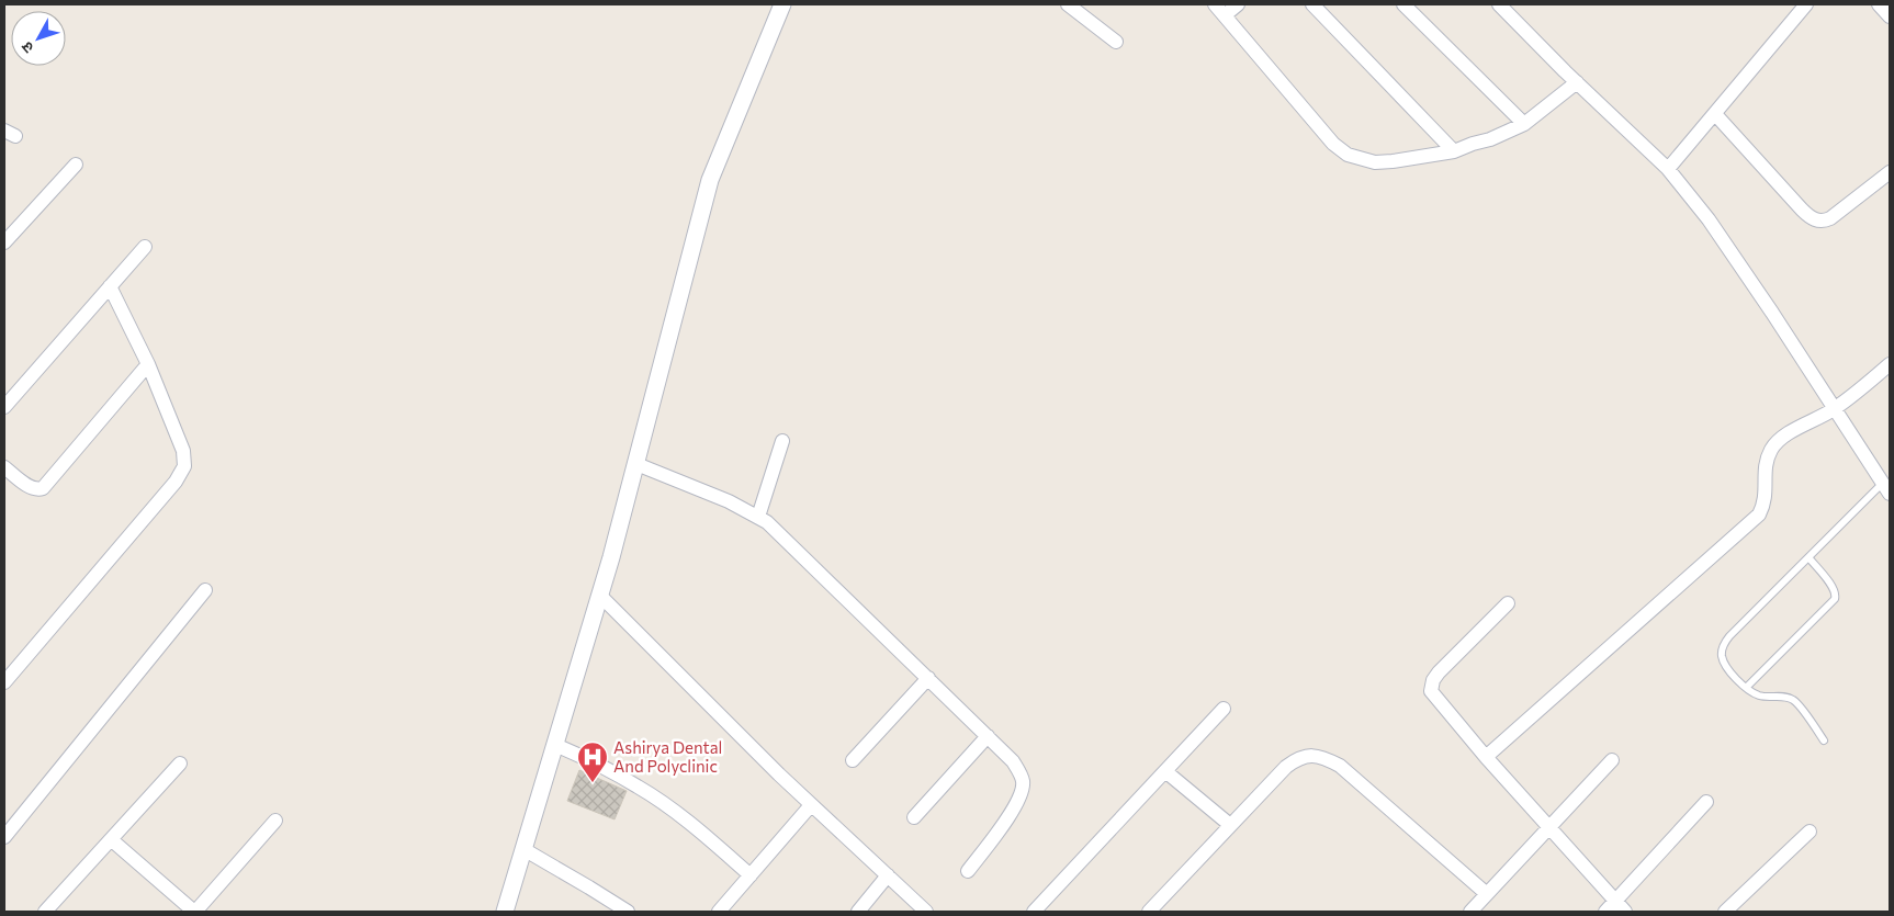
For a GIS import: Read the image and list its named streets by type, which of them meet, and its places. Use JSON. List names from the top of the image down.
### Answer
{
  "places": {
    "hospital": ["Ashirya Dental And Polyclinic"]
  },
  "north": "bottom left"
}
